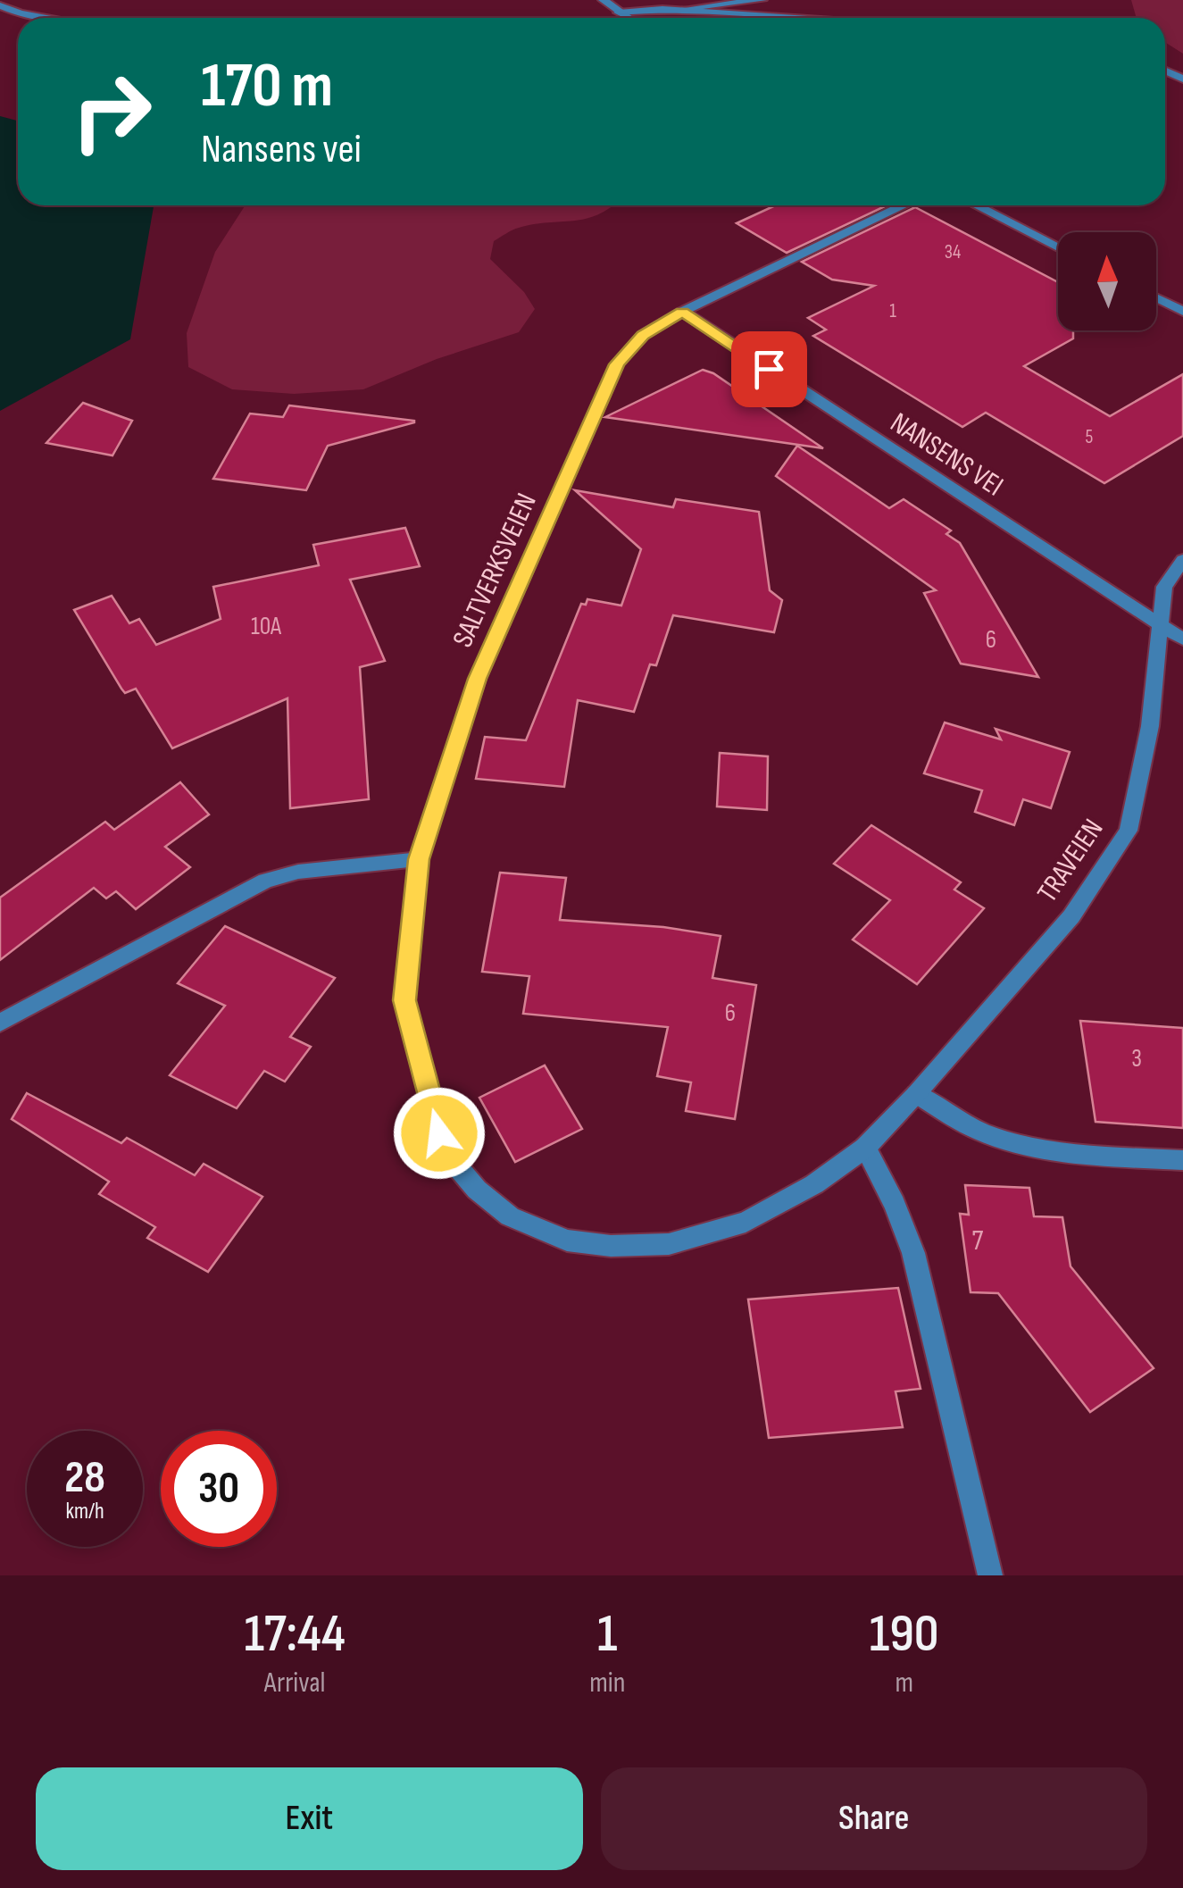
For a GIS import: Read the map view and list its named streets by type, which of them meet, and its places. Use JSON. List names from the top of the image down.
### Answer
{
  "streets": {
    "street": ["NANSENS VEI", "SALTVERKSVEIEN", "TRAVEIEN"]
  },
  "crossings": [
    ["NANSENS VEI", "SALTVERKSVEIEN"],
    ["NANSENS VEI", "TRAVEIEN"],
    ["SALTVERKSVEIEN", "TRAVEIEN"]
  ],
  "house_numbers": [
    "34",
    "1",
    "5",
    "10A",
    "6",
    "6",
    "3",
    "7"
  ],
  "north": "top",
  "page": {
    "turn": ["170 m", "Nansens vei"],
    "speed": "28 km/h",
    "limit": "30",
    "eta": [
      "17:44",
      "Arrival",
      "1",
      "min",
      "190",
      "m"
    ],
    "buttons": ["Exit", "Share"]
  }
}
